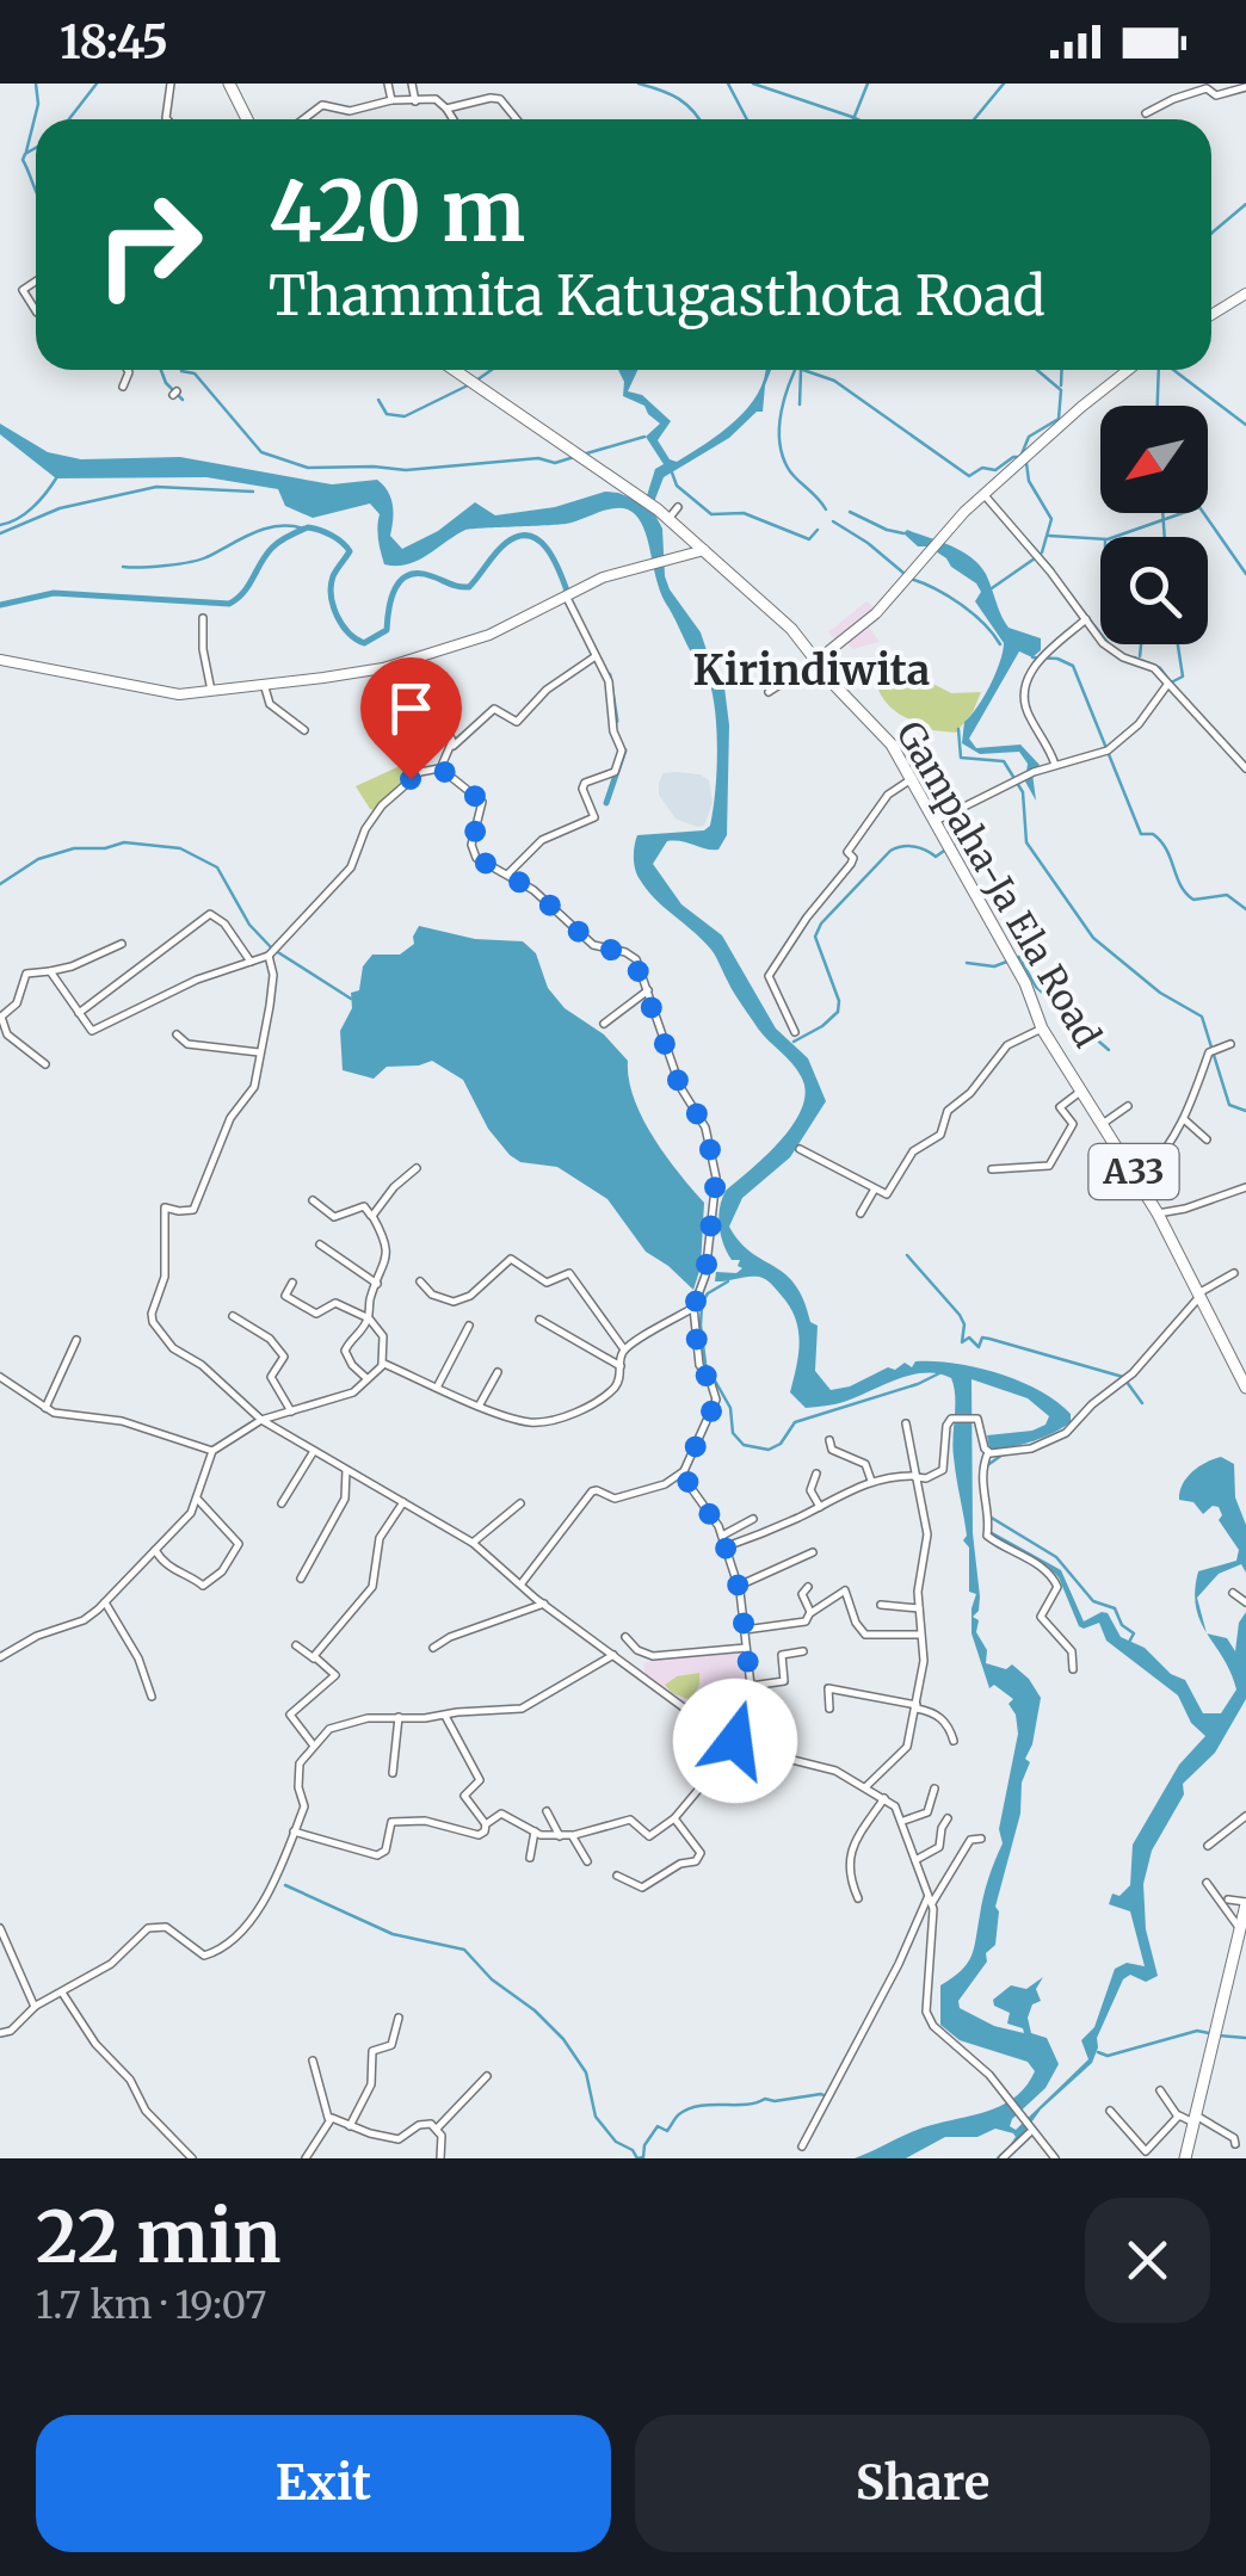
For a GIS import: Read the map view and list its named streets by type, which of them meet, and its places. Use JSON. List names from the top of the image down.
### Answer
{
  "streets": {
    "highway": ["Gampaha-Ja Ela Road", "A33"]
  },
  "districts": ["Kirindiwita"],
  "north": "bottom left",
  "page": {
    "status": "18:45",
    "turn": ["420 m", "Thammita Katugasthota Road"],
    "heading": ["22 min", "1.7 km · 19:07"],
    "buttons": ["Exit", "Share"]
  }
}
